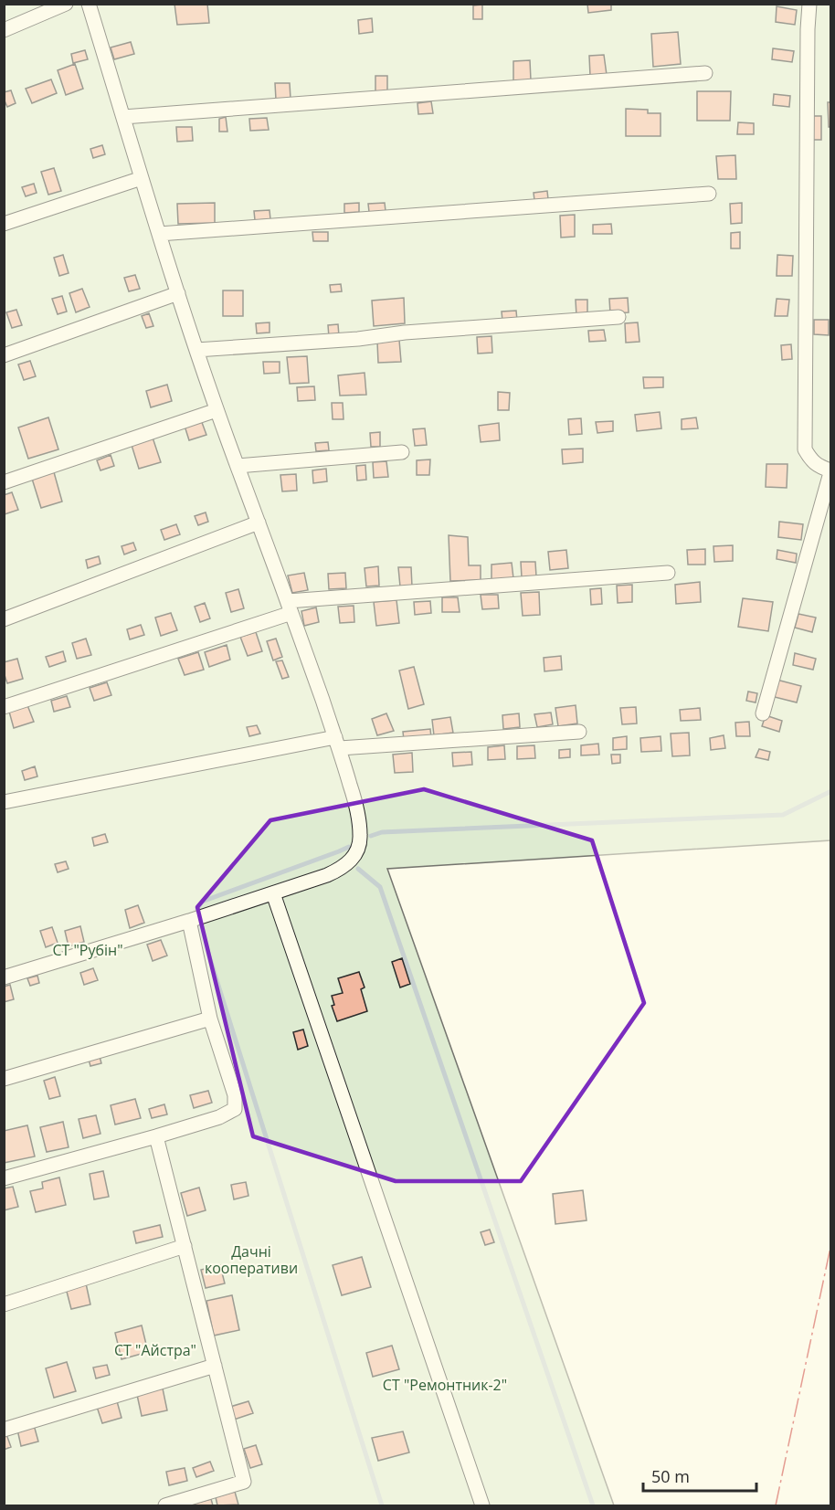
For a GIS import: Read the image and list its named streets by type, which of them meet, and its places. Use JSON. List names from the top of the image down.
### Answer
{
  "parks": [
    "СТ \"Рубін\"",
    "Дачні кооперативи",
    "СТ \"Айстра\"",
    "СТ \"Ремонтник-2\""
  ],
  "scale_bar": "50 m"
}
